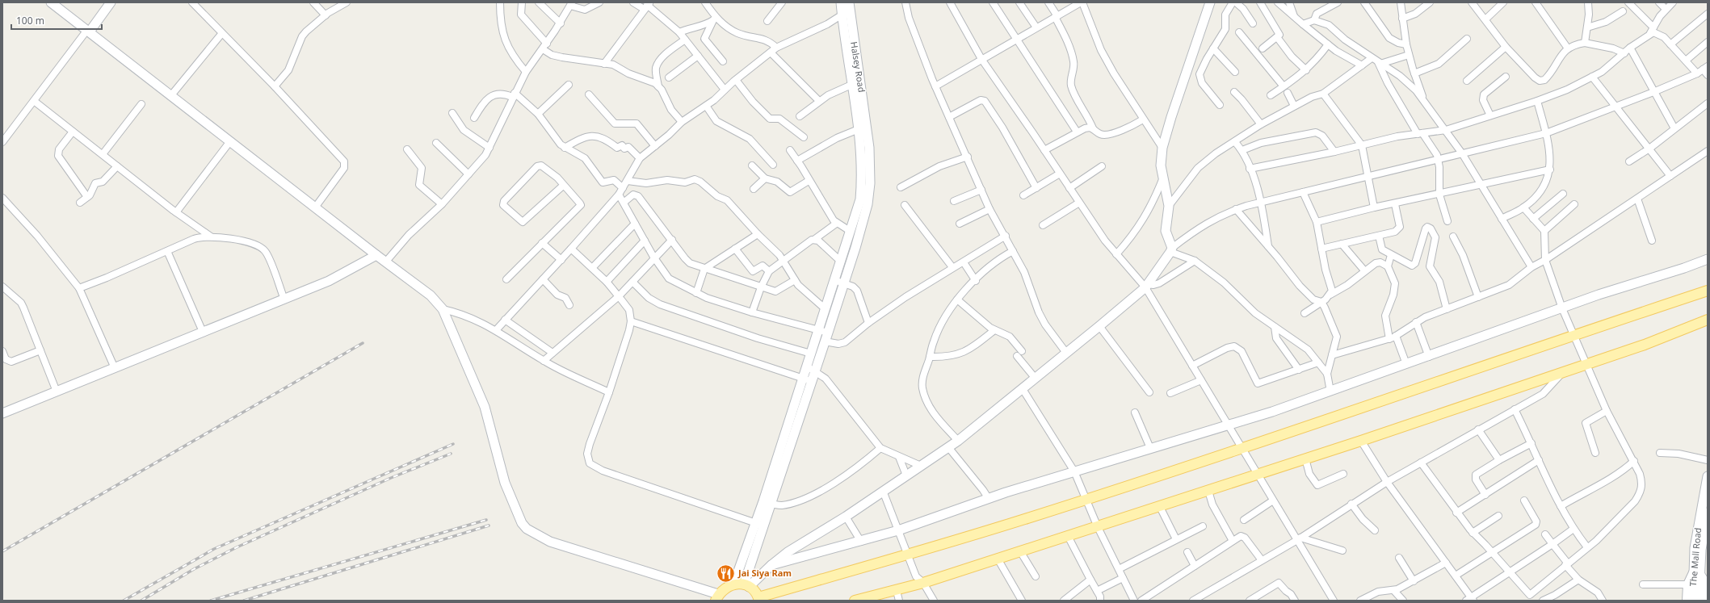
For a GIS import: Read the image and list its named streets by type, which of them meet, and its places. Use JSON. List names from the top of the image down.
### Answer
{
  "streets": {
    "street": ["Halsey Road", "The Mall Road"]
  },
  "places": {
    "restaurant": ["Jai Siya Ram"]
  },
  "scale_bar": "100 m"
}
